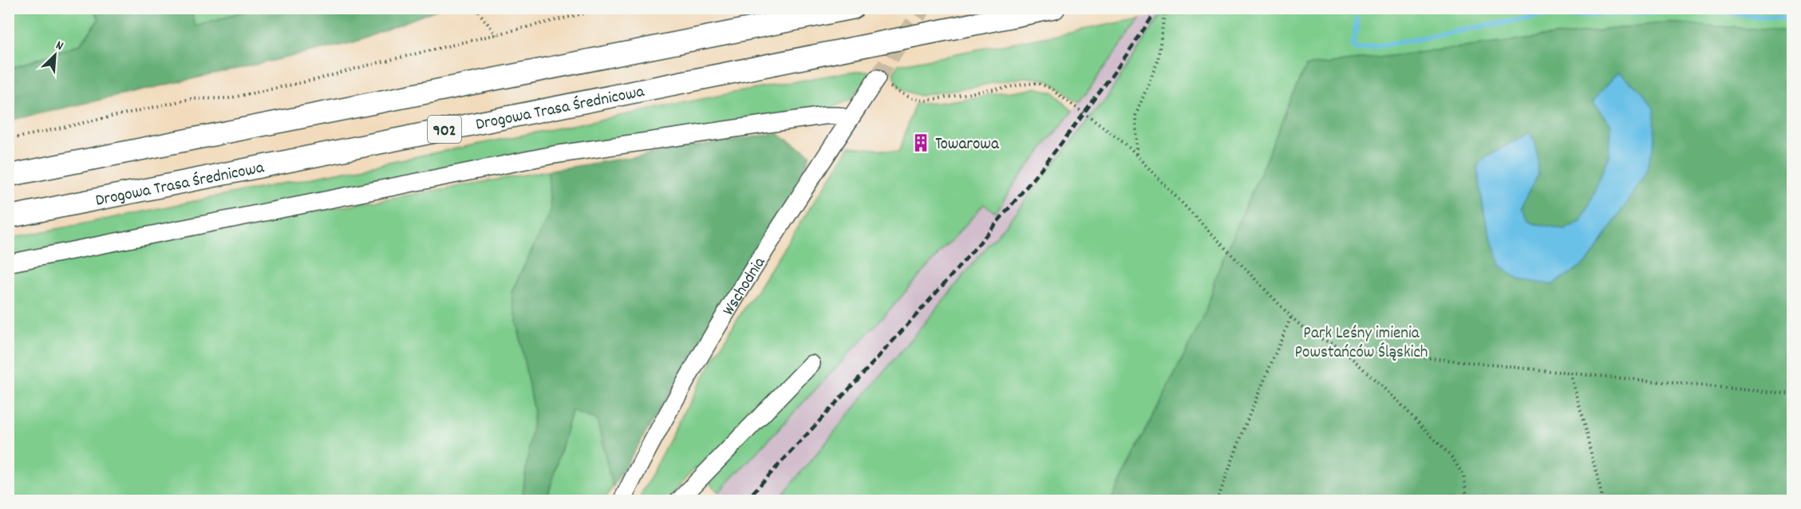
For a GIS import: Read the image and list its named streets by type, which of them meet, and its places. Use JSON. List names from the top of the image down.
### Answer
{
  "streets": {
    "main road": ["Drogowa Trasa Średnicowa", "902"],
    "street": ["Wschodnia"]
  },
  "parks": ["Park Leśny imienia Powstańców Śląskich"],
  "places": {
    "building": ["Towarowa"]
  },
  "north": "top right"
}
